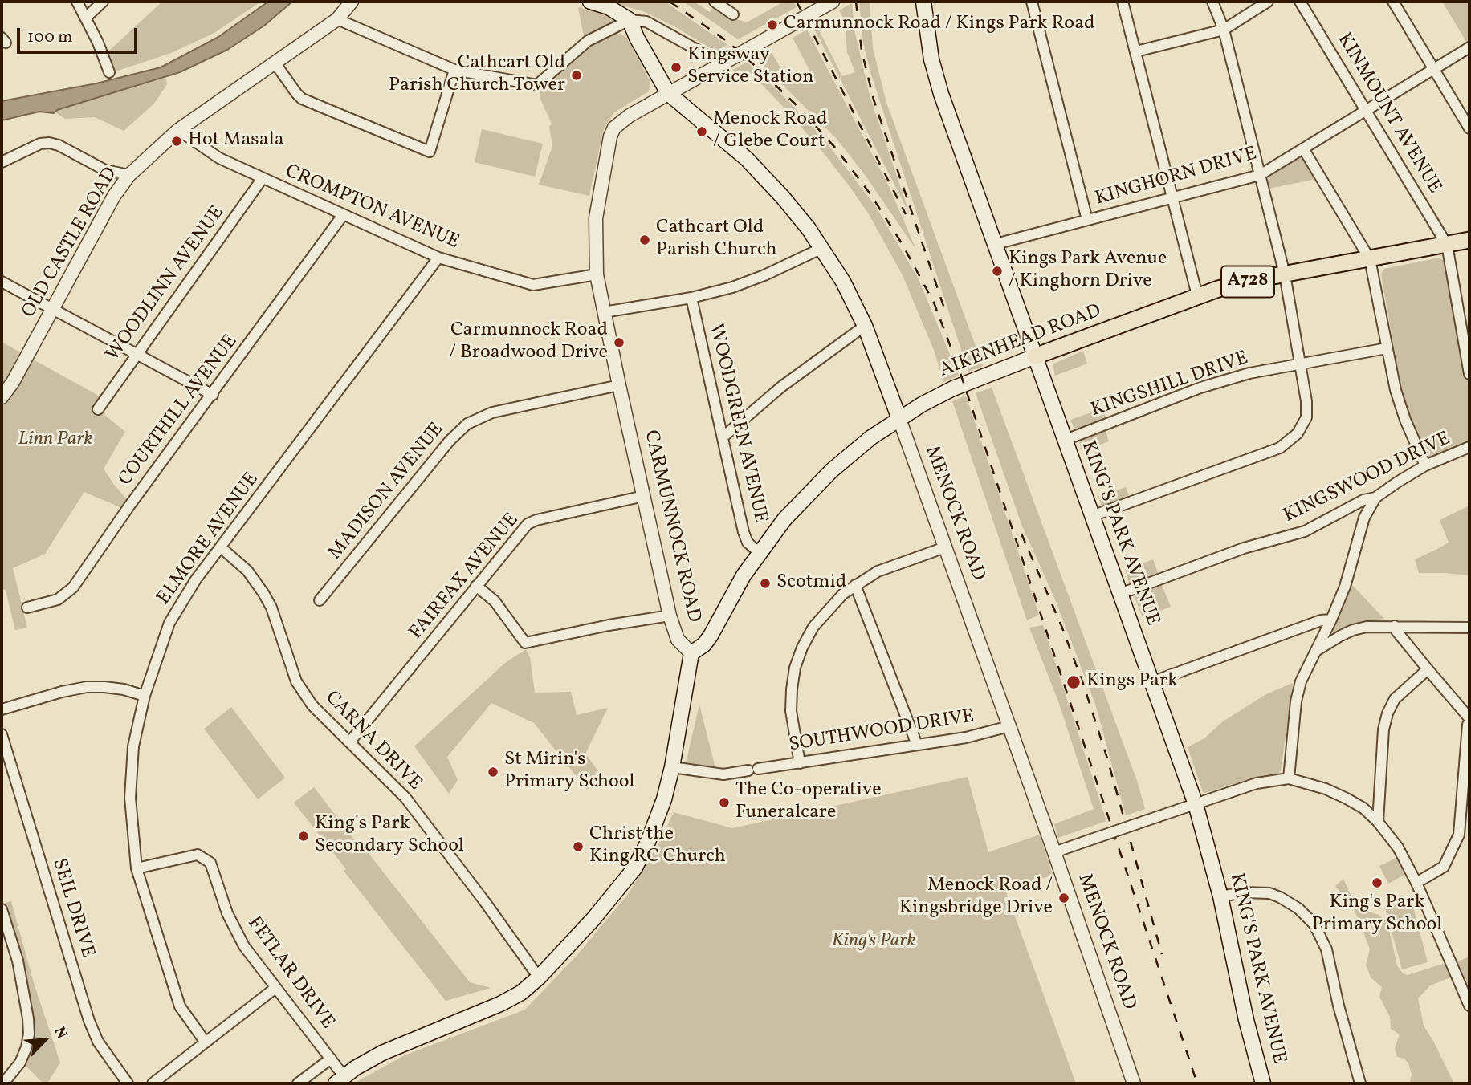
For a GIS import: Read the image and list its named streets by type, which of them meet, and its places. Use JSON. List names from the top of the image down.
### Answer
{
  "streets": {
    "main road": [
      "A728",
      "AIKENHEAD ROAD",
      "MENOCK ROAD",
      "KING'S PARK AVENUE"
    ],
    "street": [
      "KINMOUNT AVENUE",
      "KINGHORN DRIVE",
      "CROMPTON AVENUE",
      "OLD CASTLE ROAD",
      "WOODLINN AVENUE",
      "KINGSHILL DRIVE",
      "COURTHILL AVENUE",
      "WOODGREEN AVENUE",
      "KINGSWOOD DRIVE",
      "MADISON AVENUE",
      "CARMUNNOCK ROAD",
      "ELMORE AVENUE",
      "FAIRFAX AVENUE",
      "SOUTHWOOD DRIVE",
      "CARNA DRIVE",
      "SEIL DRIVE",
      "FETLAR DRIVE"
    ]
  },
  "crossings": [
    ["KINMOUNT AVENUE", "KINGHORN DRIVE"],
    ["KINMOUNT AVENUE", "AIKENHEAD ROAD"],
    ["KINGHORN DRIVE", "KING'S PARK AVENUE"],
    ["CROMPTON AVENUE", "OLD CASTLE ROAD"],
    ["CROMPTON AVENUE", "WOODLINN AVENUE"],
    ["CROMPTON AVENUE", "COURTHILL AVENUE"],
    ["CROMPTON AVENUE", "CARMUNNOCK ROAD"],
    ["CROMPTON AVENUE", "ELMORE AVENUE"],
    ["AIKENHEAD ROAD", "WOODGREEN AVENUE"],
    ["AIKENHEAD ROAD", "MENOCK ROAD"],
    ["AIKENHEAD ROAD", "CARMUNNOCK ROAD"],
    ["AIKENHEAD ROAD", "KING'S PARK AVENUE"],
    ["KINGSHILL DRIVE", "KING'S PARK AVENUE"],
    ["KINGSWOOD DRIVE", "KING'S PARK AVENUE"],
    ["MADISON AVENUE", "CARMUNNOCK ROAD"],
    ["MENOCK ROAD", "CARMUNNOCK ROAD"],
    ["MENOCK ROAD", "SOUTHWOOD DRIVE"],
    ["CARMUNNOCK ROAD", "FAIRFAX AVENUE"],
    ["ELMORE AVENUE", "CARNA DRIVE"],
    ["ELMORE AVENUE", "FETLAR DRIVE"],
    ["FAIRFAX AVENUE", "CARNA DRIVE"]
  ],
  "parks": ["Linn Park", "King's Park"],
  "places": [
    "Carmunnock Road / Kings Park Road",
    "Kingsway Service Station",
    "Cathcart Old Parish Church Tower",
    "Menock Road / Glebe Court",
    "Hot Masala",
    "Cathcart Old Parish Church",
    "Kings Park Avenue / Kinghorn Drive",
    "Carmunnock Road / Broadwood Drive",
    "Scotmid",
    "Kings Park",
    "St Mirin's Primary School",
    "The Co-operative Funeralcare",
    "King's Park Secondary School",
    "Christ the King RC Church",
    "King's Park Primary School",
    "Menock Road / Kingsbridge Drive"
  ],
  "scale_bar": "100 m",
  "north": "top right"
}
